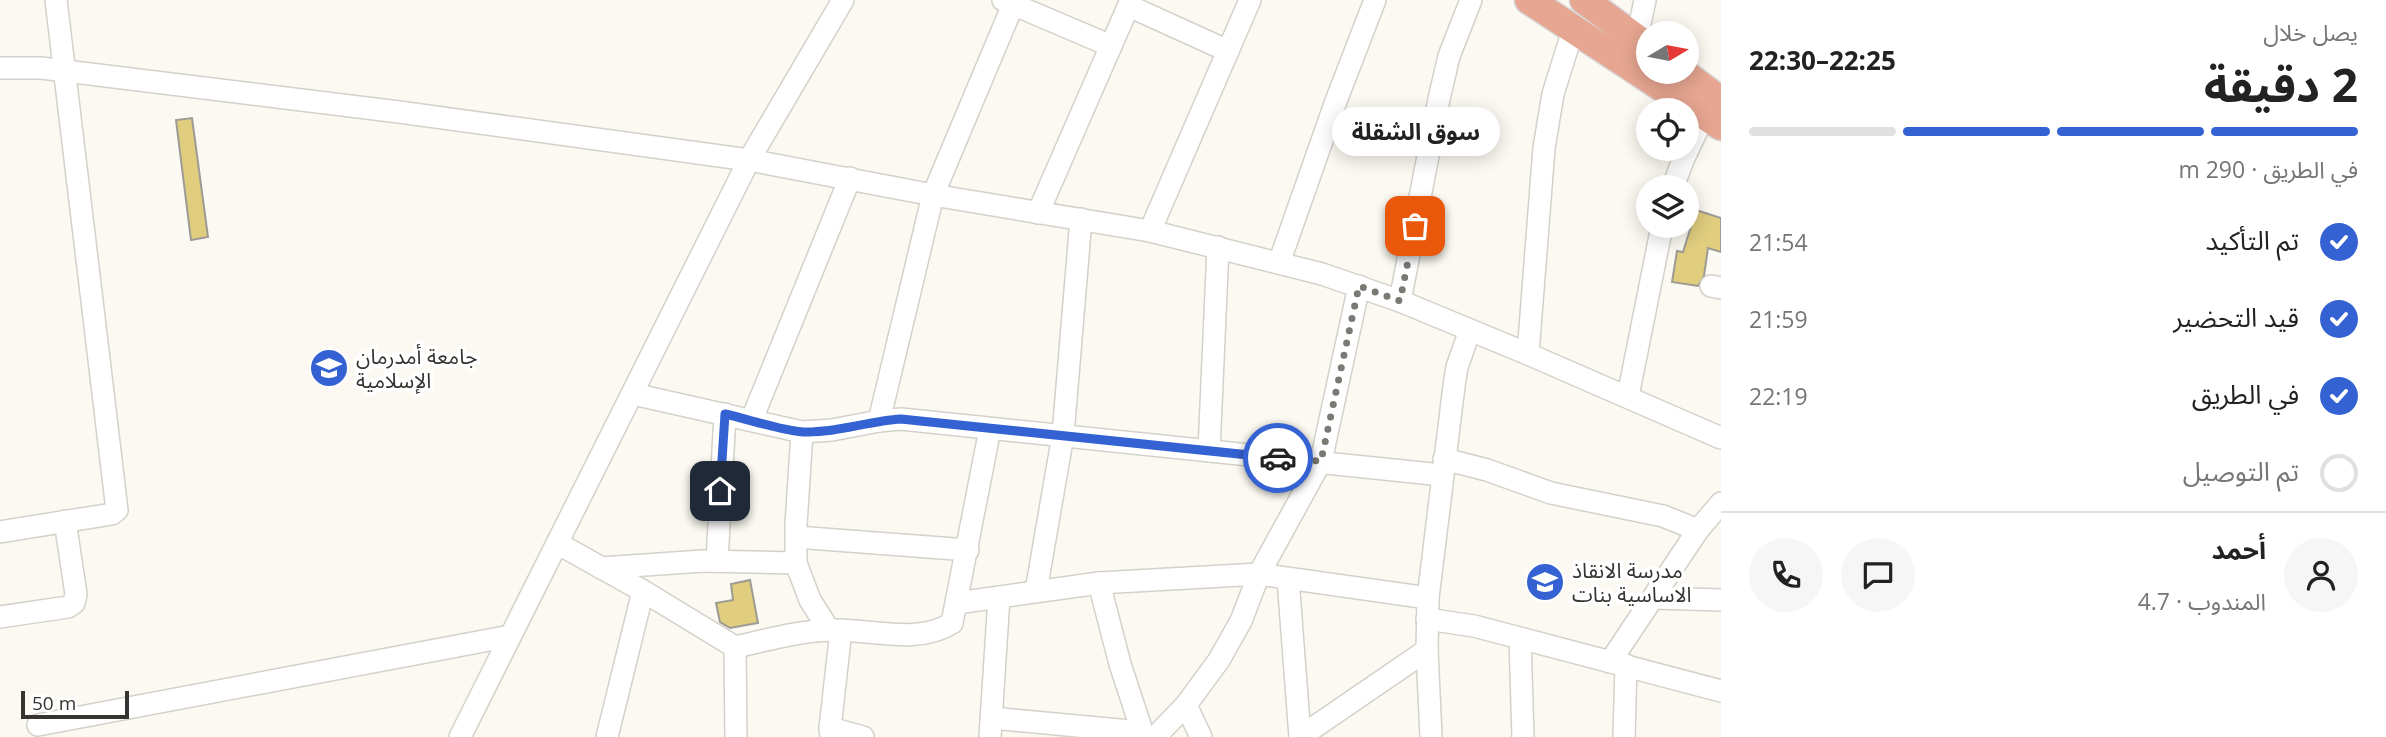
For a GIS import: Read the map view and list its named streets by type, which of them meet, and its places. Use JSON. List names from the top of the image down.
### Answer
{
  "places": {
    "other": ["سوق الشقلة"],
    "school or university": ["جامعة أمدرمان الإسلامية", "مدرسة الانقاذ الاساسية بنات"]
  },
  "scale_bar": "50 m",
  "north": "right",
  "page": {
    "heading": ["2 دقيقة", "يصل خلال", "22:25–22:30"],
    "panel": ["أحمد", "المندوب · 4.7"],
    "bubble": "سوق الشقلة",
    "bar": "في الطريق · 290 m",
    "list": [
      ["تم التأكيد", "21:54"],
      ["قيد التحضير", "21:59"],
      ["في الطريق", "22:19"],
      "تم التوصيل"
    ],
    "scale": "50 m"
  }
}
